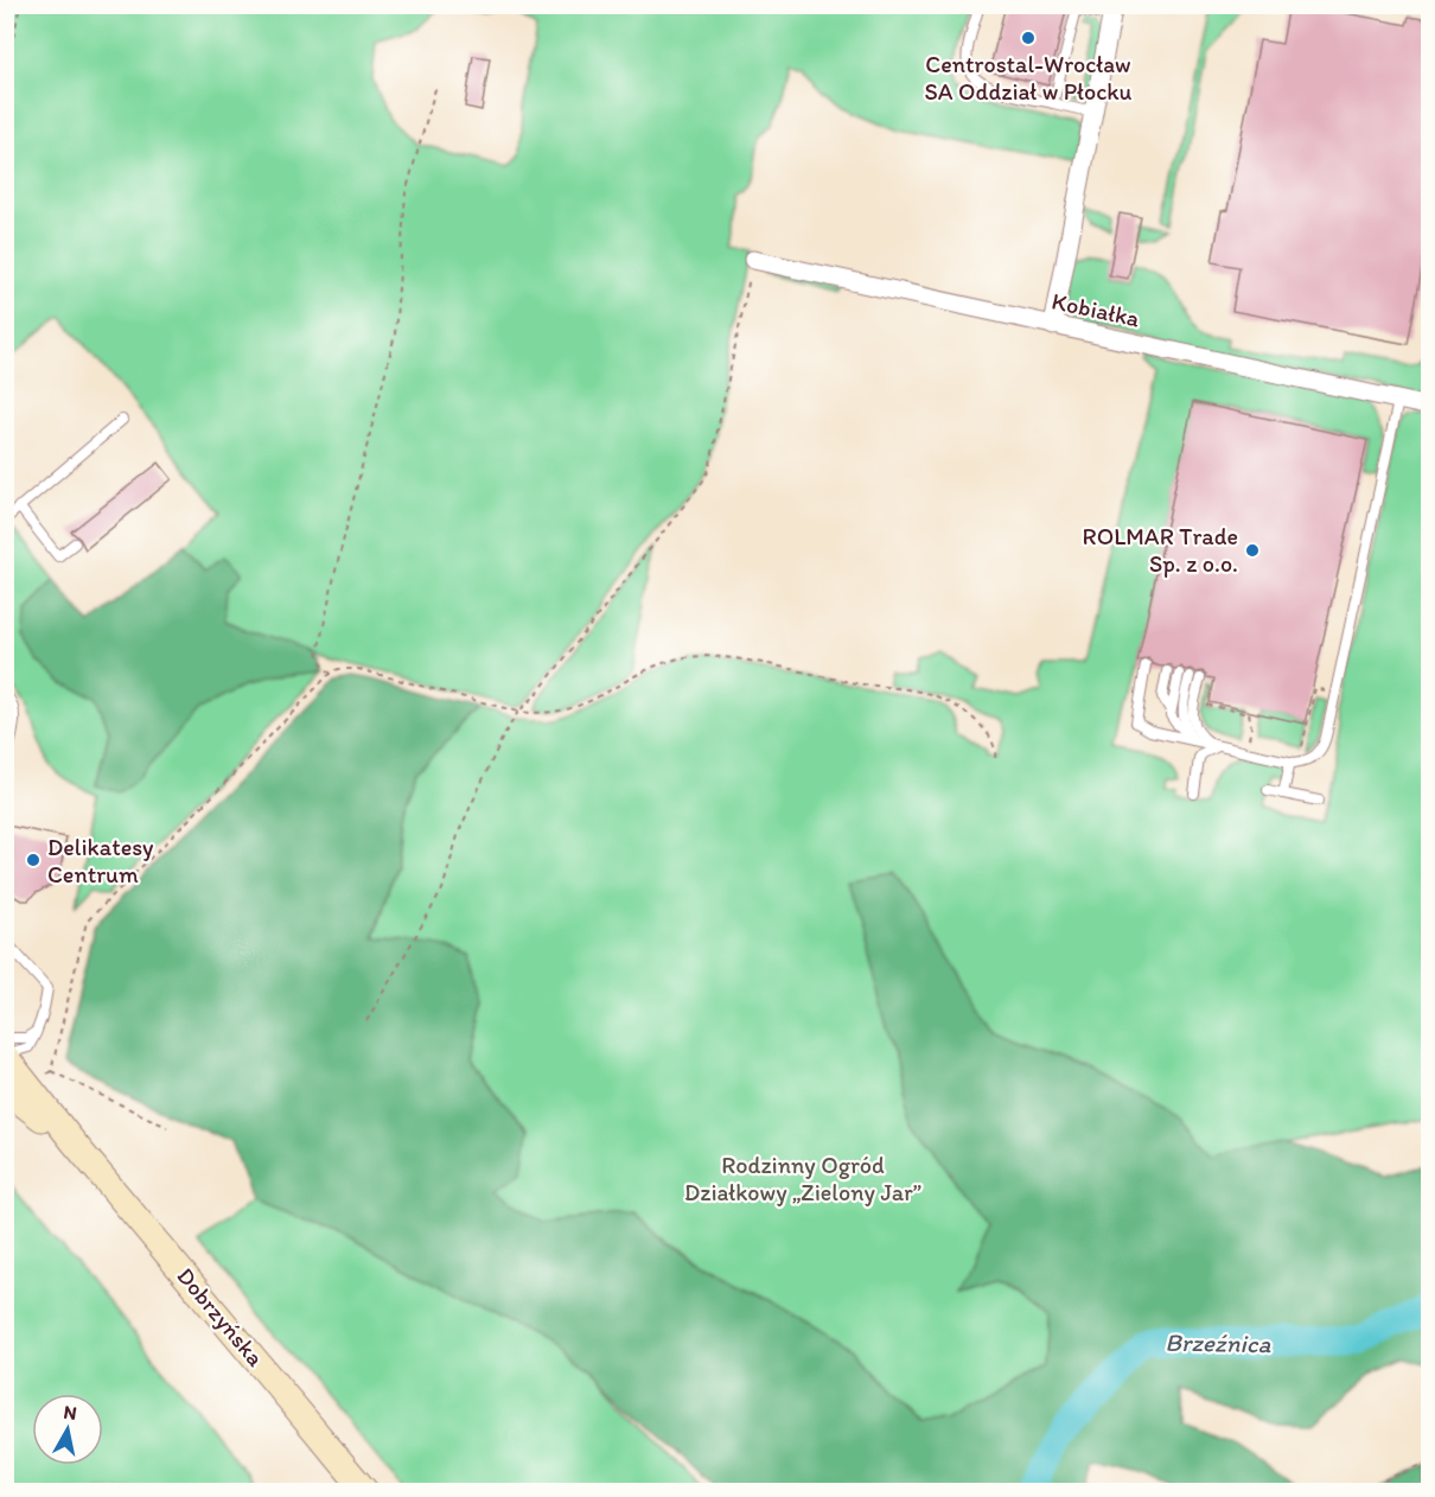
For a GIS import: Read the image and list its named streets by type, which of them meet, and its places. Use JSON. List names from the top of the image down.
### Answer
{
  "streets": {
    "main road": ["Dobrzyńska"],
    "street": ["Kobiałka"]
  },
  "water": ["Brzeźnica"],
  "parks": ["Rodzinny Ogród Działkowy „Zielony Jar”"],
  "places": ["Centrostal-Wrocław SA Oddział w Płocku", "ROLMAR Trade Sp. z o.o.", "Delikatesy Centrum"],
  "north": "top"
}
